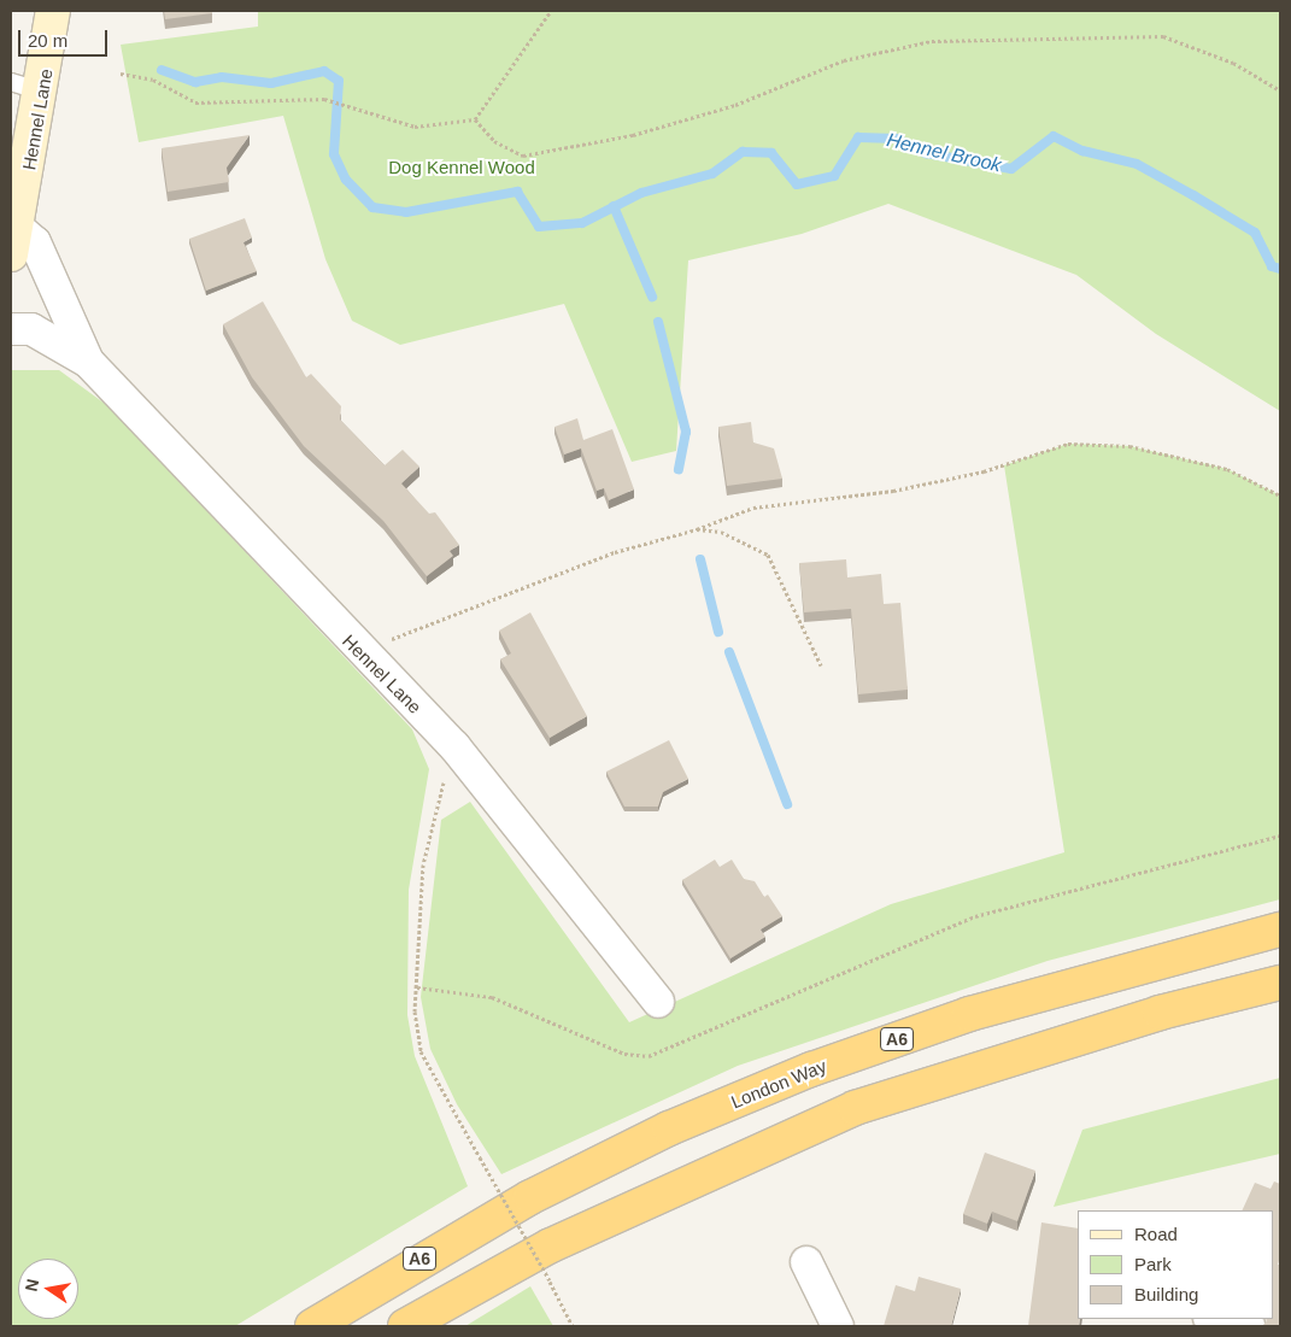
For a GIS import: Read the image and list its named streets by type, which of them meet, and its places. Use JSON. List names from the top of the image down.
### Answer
{
  "streets": {
    "highway": ["A6", "London Way"],
    "main road": ["Hennel Lane"]
  },
  "water": ["Hennel Brook"],
  "parks": ["Dog Kennel Wood"],
  "legend": ["Road", "Park", "Building"],
  "scale_bar": "20 m",
  "north": "left"
}
